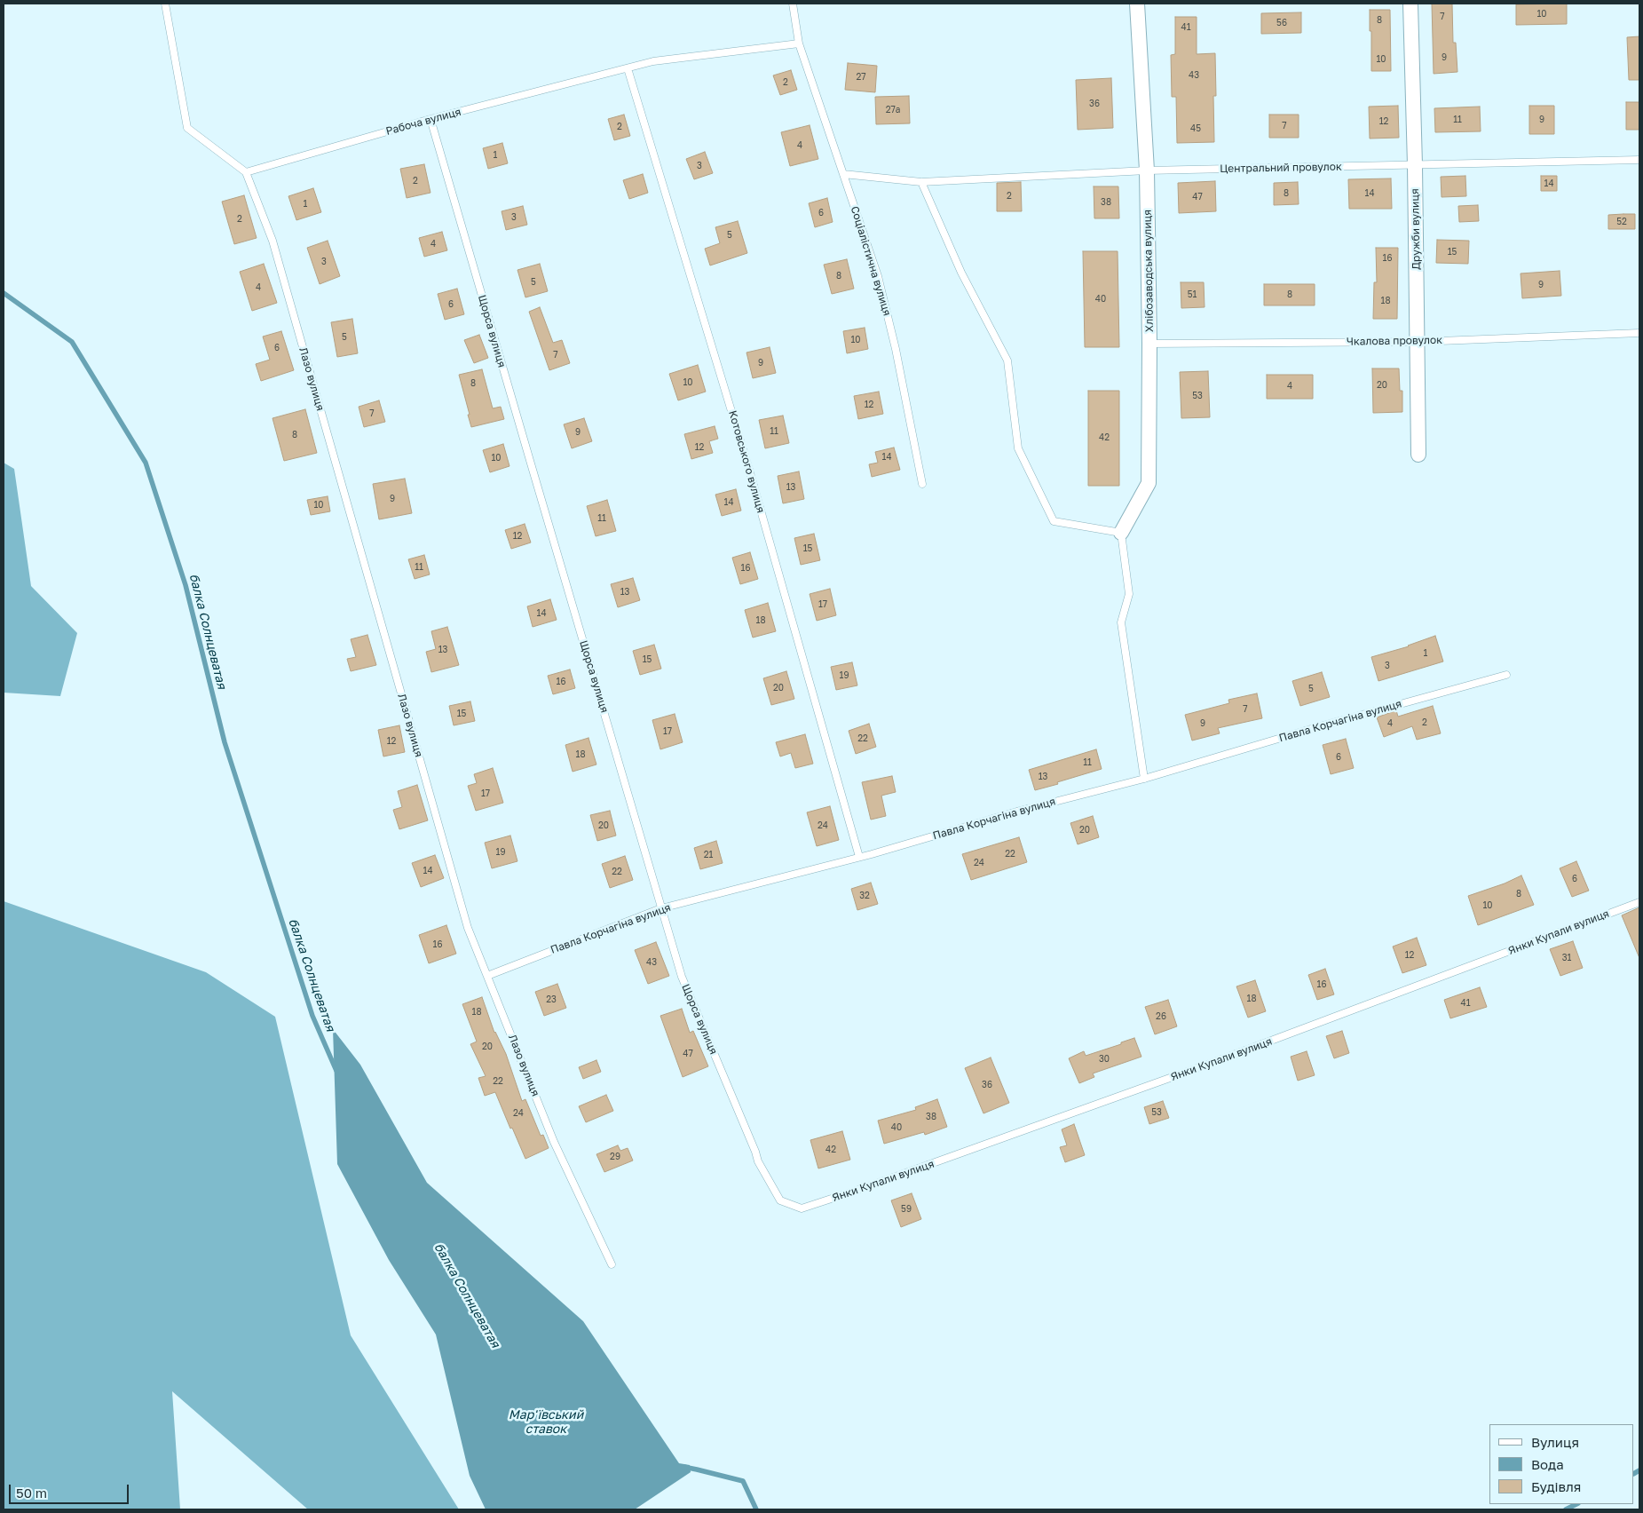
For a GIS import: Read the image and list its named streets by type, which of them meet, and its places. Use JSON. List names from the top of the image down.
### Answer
{
  "streets": {
    "street": ["Дружби вулиця", "Хлібозаводська вулиця"],
    "lane": [
      "Рабоча вулиця",
      "Центральний провулок",
      "Соціалістична вулиця",
      "Щорса вулиця",
      "Чкалова провулок",
      "Лазо вулиця",
      "Котовського вулиця",
      "Павла Корчагіна вулиця",
      "Янки Купали вулиця"
    ]
  },
  "crossings": [
    ["Рабоча вулиця", "Соціалістична вулиця"],
    ["Рабоча вулиця", "Щорса вулиця"],
    ["Рабоча вулиця", "Лазо вулиця"],
    ["Рабоча вулиця", "Котовського вулиця"],
    ["Центральний провулок", "Дружби вулиця"],
    ["Центральний провулок", "Соціалістична вулиця"],
    ["Центральний провулок", "Хлібозаводська вулиця"],
    ["Дружби вулиця", "Чкалова провулок"],
    ["Хлібозаводська вулиця", "Чкалова провулок"],
    ["Щорса вулиця", "Павла Корчагіна вулиця"],
    ["Щорса вулиця", "Янки Купали вулиця"],
    ["Лазо вулиця", "Павла Корчагіна вулиця"],
    ["Котовського вулиця", "Павла Корчагіна вулиця"]
  ],
  "water": ["балка Солнцеватая", "Мар'ївський ставок"],
  "house_numbers": [
    "10",
    "7",
    "8",
    "56",
    "41",
    "9",
    "10",
    "43",
    "27",
    "2",
    "36",
    "27а",
    "11",
    "9",
    "12",
    "7",
    "2",
    "45",
    "4",
    "1",
    "3",
    "2",
    "14",
    "8",
    "14",
    "2",
    "47",
    "38",
    "1",
    "6",
    "3",
    "2",
    "52",
    "5",
    "4",
    "15",
    "16",
    "3",
    "8",
    "5",
    "9",
    "4",
    "51",
    "8",
    "40",
    "18",
    "6",
    "5",
    "10",
    "6",
    "7",
    "9",
    "10",
    "8",
    "20",
    "4",
    "53",
    "12",
    "7",
    "11",
    "9",
    "8",
    "42",
    "12",
    "14",
    "10",
    "13",
    "9",
    "14",
    "10",
    "11",
    "12",
    "15",
    "11",
    "16",
    "13",
    "17",
    "14",
    "18",
    "13",
    "1",
    "15",
    "3",
    "19",
    "16",
    "20",
    "5",
    "7",
    "15",
    "2",
    "9",
    "4",
    "17",
    "22",
    "12",
    "18",
    "6",
    "11",
    "13",
    "17",
    "20",
    "24",
    "20",
    "19",
    "22",
    "21",
    "24",
    "14",
    "22",
    "6",
    "8",
    "32",
    "10",
    "16",
    "12",
    "31",
    "43",
    "16",
    "18",
    "23",
    "41",
    "18",
    "26",
    "20",
    "47",
    "30",
    "22",
    "36",
    "53",
    "24",
    "38",
    "40",
    "42",
    "29",
    "59"
  ],
  "legend": ["Вулиця", "Вода", "Будівля"],
  "scale_bar": "50 m"
}
